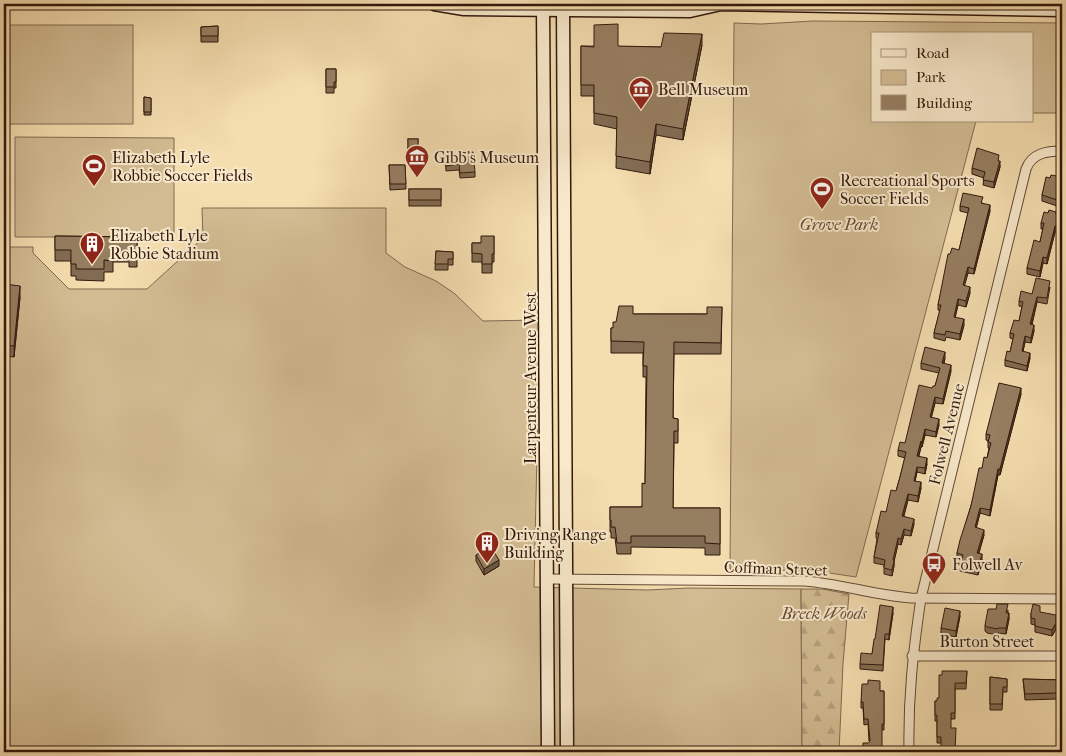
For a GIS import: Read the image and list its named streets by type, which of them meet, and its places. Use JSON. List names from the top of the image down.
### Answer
{
  "streets": {
    "main road": ["Larpenteur Avenue West"],
    "street": ["Folwell Avenue", "Coffman Street", "Burton Street"]
  },
  "crossings": [
    ["Larpenteur Avenue West", "Coffman Street"],
    ["Folwell Avenue", "Coffman Street"],
    ["Folwell Avenue", "Burton Street"]
  ],
  "parks": ["Grove Park", "Breck Woods"],
  "places": {
    "museum": ["Bell Museum", "Gibb's Museum"],
    "sports": ["Elizabeth Lyle Robbie Soccer Fields", "Recreational Sports Soccer Fields"],
    "building": ["Elizabeth Lyle Robbie Stadium", "Driving Range Building"],
    "bus stop": ["Folwell Av"]
  },
  "legend": ["Road", "Park", "Building"]
}
